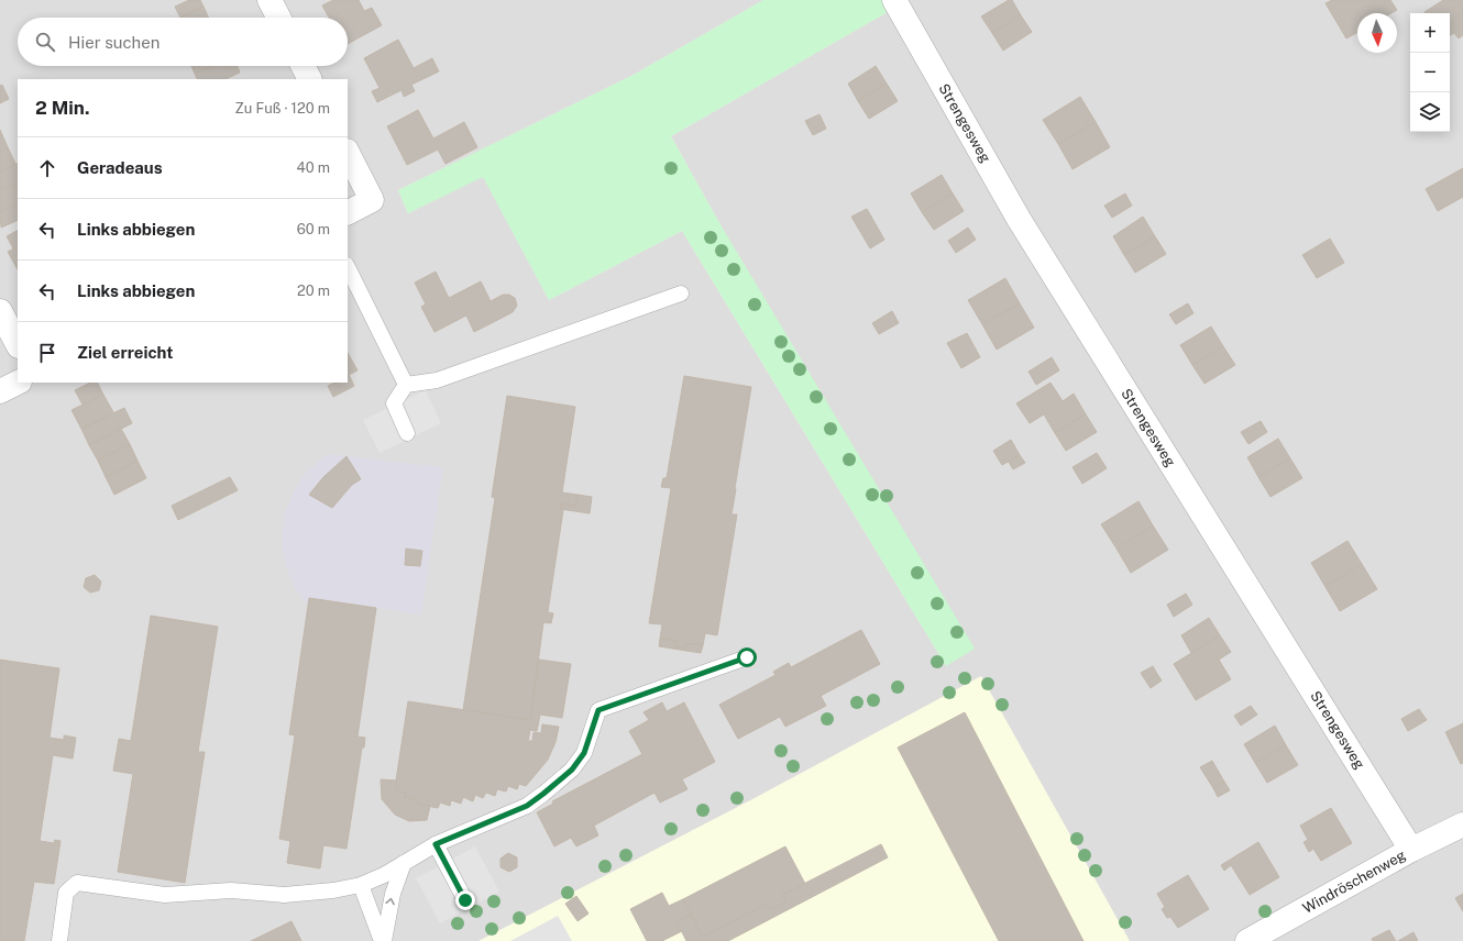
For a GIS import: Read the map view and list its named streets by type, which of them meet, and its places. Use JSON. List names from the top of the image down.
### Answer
{
  "streets": {
    "street": ["Strengesweg", "Windröschenweg"]
  },
  "crossings": [
    ["Strengesweg", "Windröschenweg"]
  ],
  "north": "bottom",
  "page": {
    "map_buttons": ["+", "−"],
    "search": "Hier suchen",
    "heading": ["2 Min.", "Zu Fuß · 120 m"],
    "list": [
      ["Geradeaus", "40 m"],
      ["Links abbiegen", "60 m"],
      ["Links abbiegen", "20 m"],
      "Ziel erreicht"
    ]
  }
}
